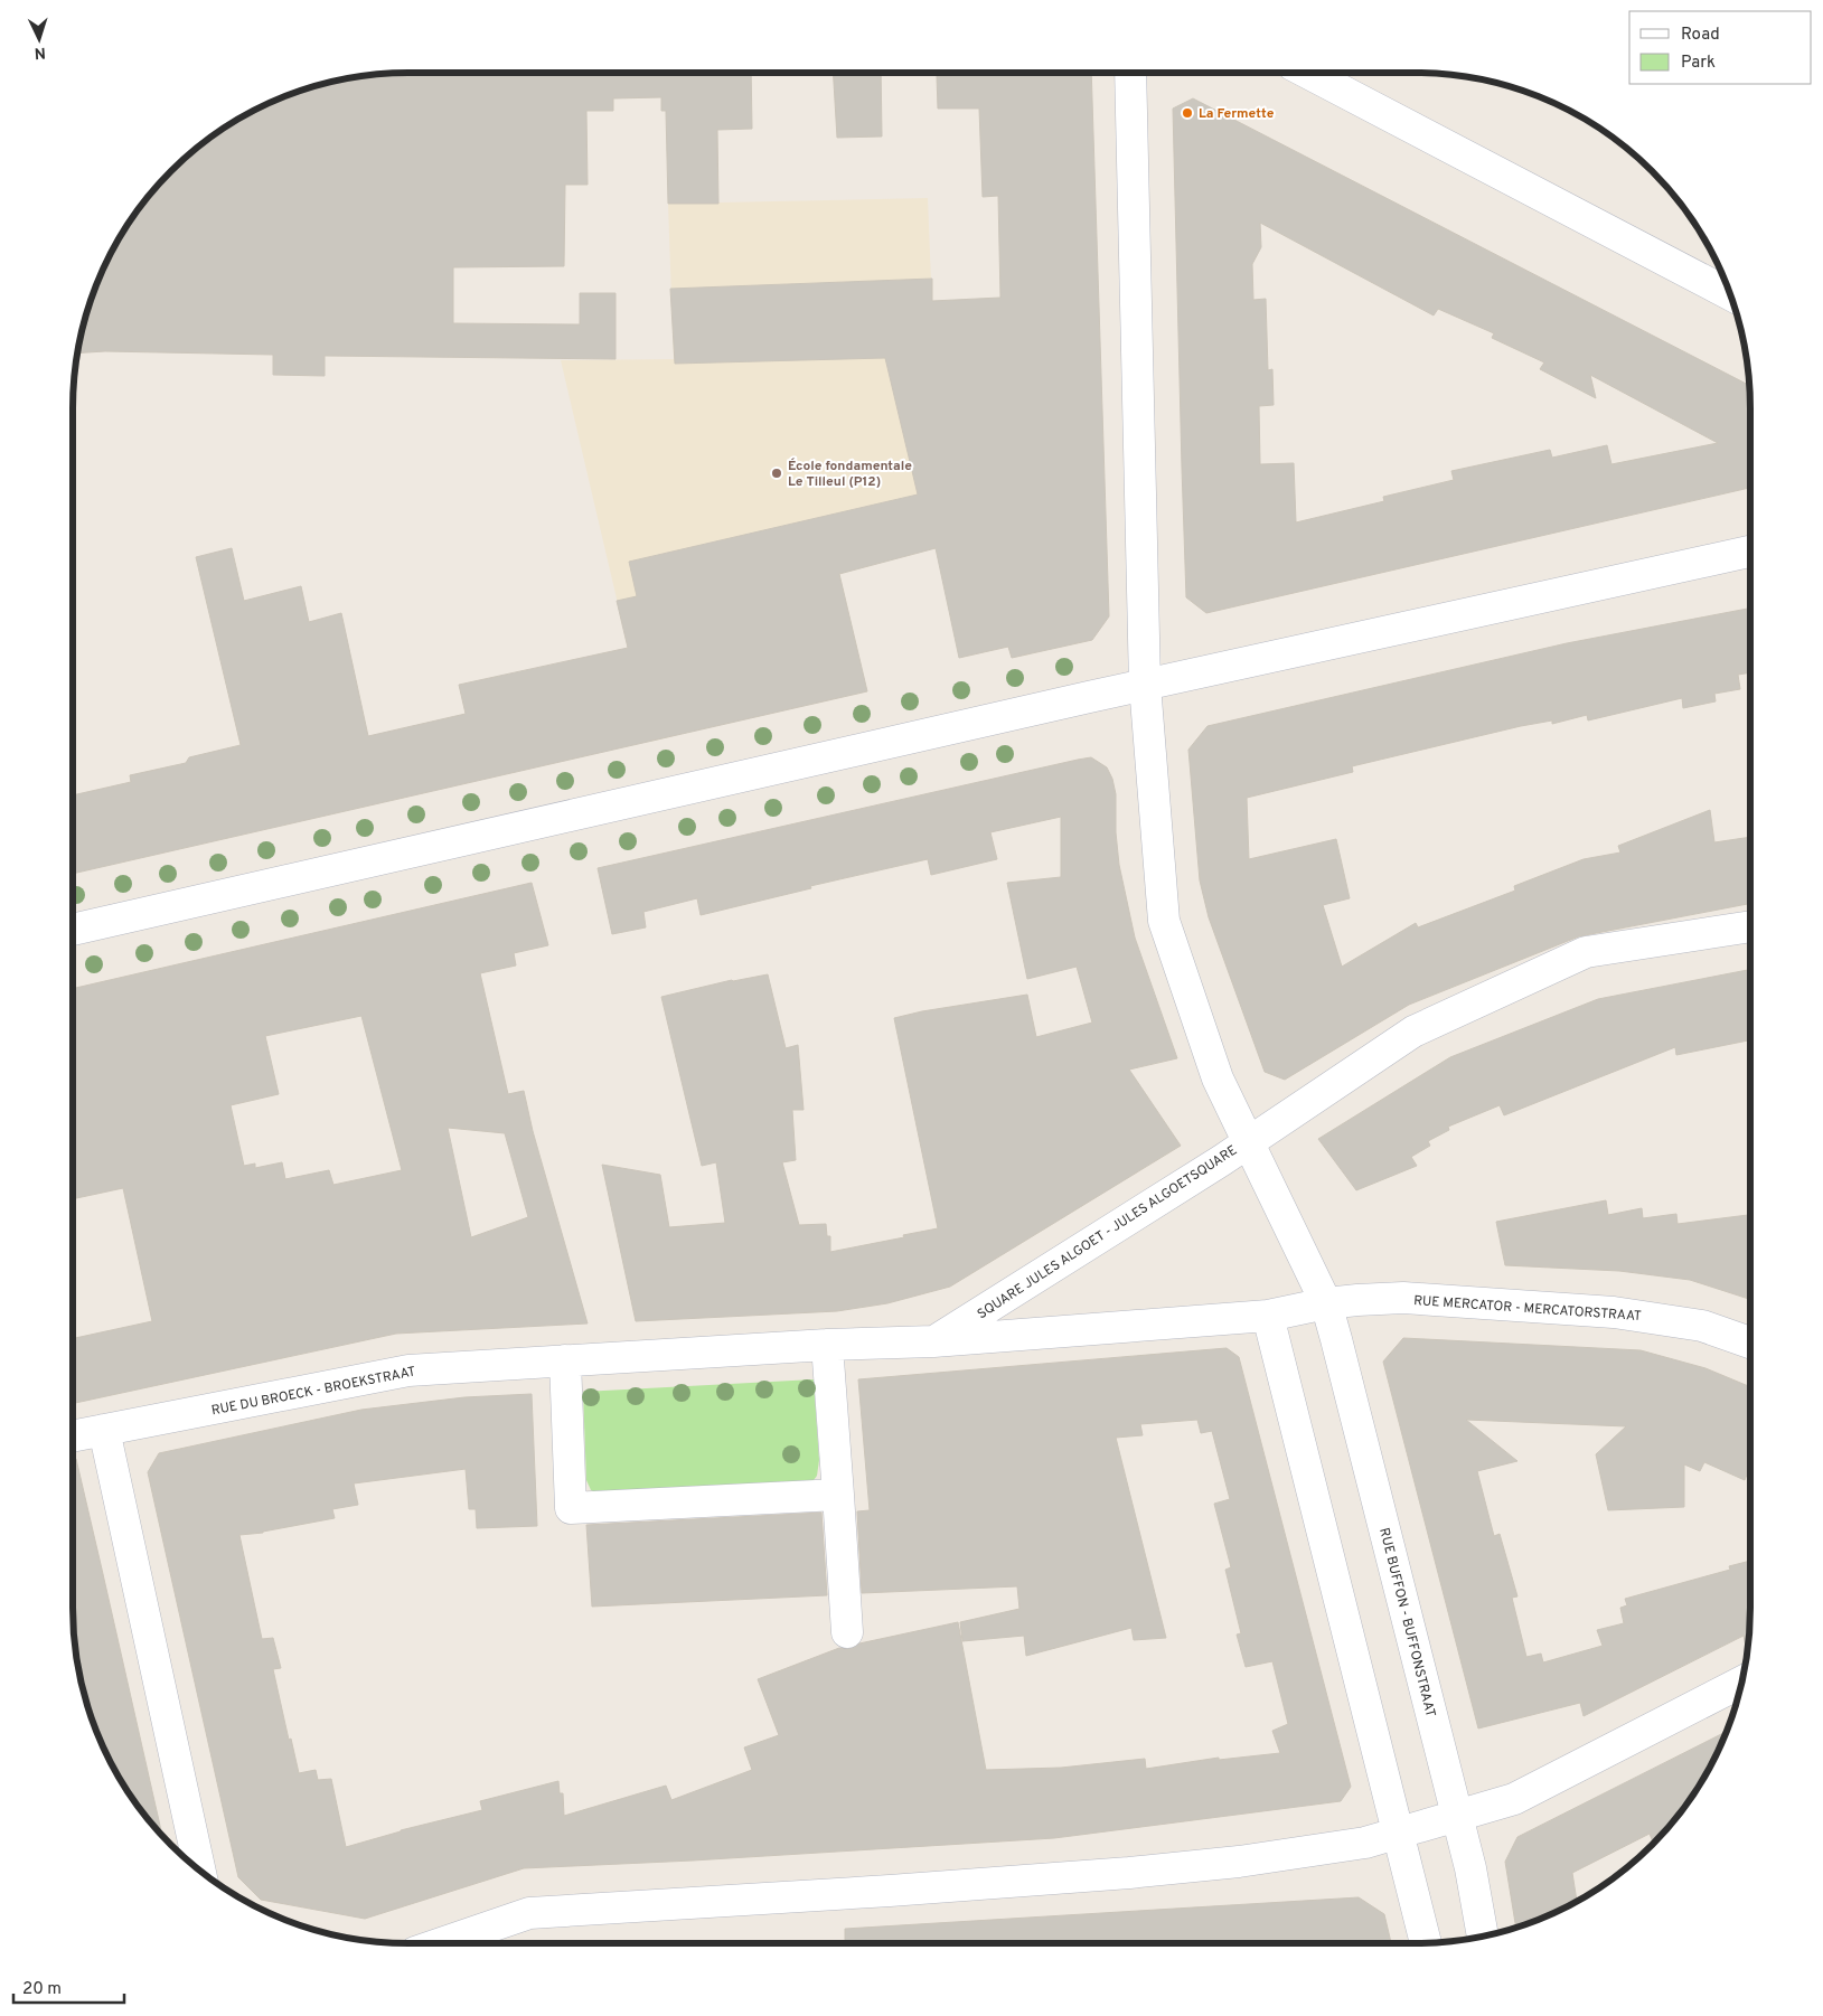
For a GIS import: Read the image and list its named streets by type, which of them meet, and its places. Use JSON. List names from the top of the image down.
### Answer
{
  "streets": {
    "street": [
      "SQUARE JULES ALGOET - JULES ALGOETSQUARE",
      "RUE MERCATOR - MERCATORSTRAAT",
      "RUE DU BROECK - BROEKSTRAAT",
      "RUE BUFFON - BUFFONSTRAAT"
    ]
  },
  "crossings": [
    ["SQUARE JULES ALGOET - JULES ALGOETSQUARE", "RUE MERCATOR - MERCATORSTRAAT"],
    ["SQUARE JULES ALGOET - JULES ALGOETSQUARE", "RUE DU BROECK - BROEKSTRAAT"],
    ["SQUARE JULES ALGOET - JULES ALGOETSQUARE", "RUE BUFFON - BUFFONSTRAAT"],
    ["RUE MERCATOR - MERCATORSTRAAT", "RUE BUFFON - BUFFONSTRAAT"]
  ],
  "places": ["La Fermette", "École fondamentale Le Tilleul (P12)"],
  "legend": ["Road", "Park"],
  "scale_bar": "20 m",
  "north": "bottom"
}
